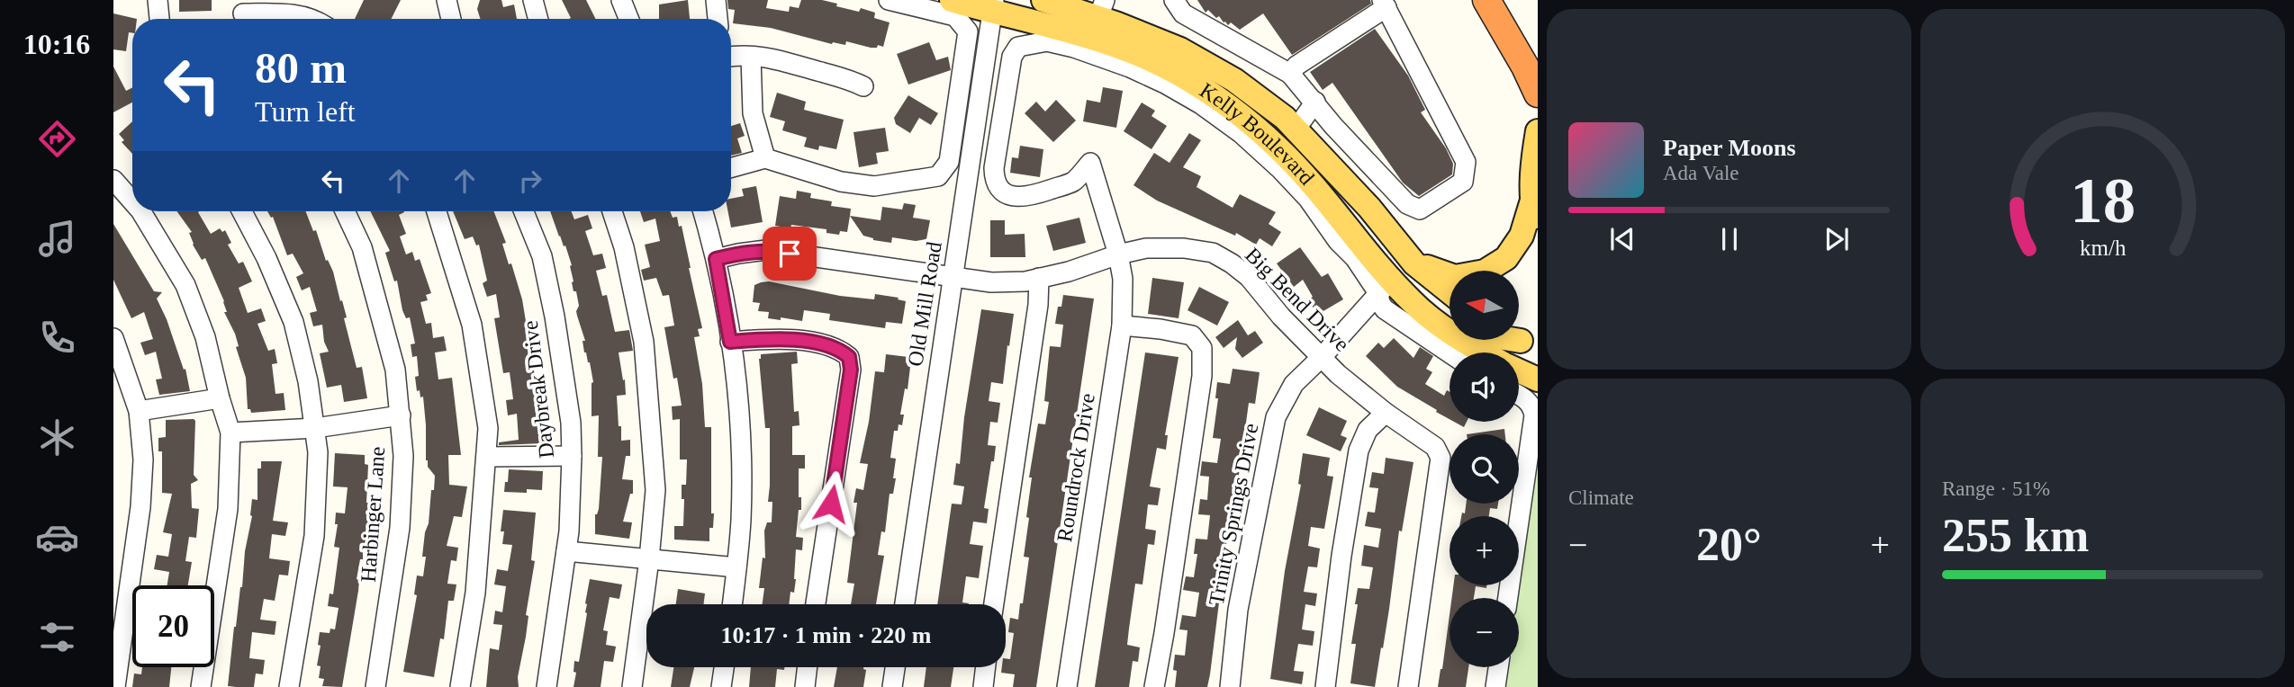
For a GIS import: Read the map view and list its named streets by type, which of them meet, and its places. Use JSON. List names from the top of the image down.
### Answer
{
  "streets": {
    "main road": ["Kelly Boulevard"],
    "street": [
      "Big Bend Drive",
      "Old Mill Road",
      "Daybreak Drive",
      "Roundrock Drive",
      "Harbinger Lane",
      "Trinity Springs Drive"
    ]
  },
  "crossings": [
    ["Kelly Boulevard", "Old Mill Road"],
    ["Kelly Boulevard", "Roundrock Drive"],
    ["Kelly Boulevard", "Trinity Springs Drive"],
    ["Big Bend Drive", "Old Mill Road"],
    ["Big Bend Drive", "Roundrock Drive"],
    ["Big Bend Drive", "Trinity Springs Drive"],
    ["Roundrock Drive", "Trinity Springs Drive"]
  ],
  "north": "left",
  "page": {
    "tabs": "10:16",
    "turn": ["80 m", "Turn left"],
    "song": ["Paper Moons", "Ada Vale"],
    "map_buttons": ["+", "−"],
    "tile": [
      "Climate",
      ["Range · 51%", "255 km"]
    ],
    "heat": ["−", "20°", "+"],
    "limit": "20",
    "trip": "10:17 · 1 min · 220 m",
    "gauge": ["18", "km/h"]
  }
}
